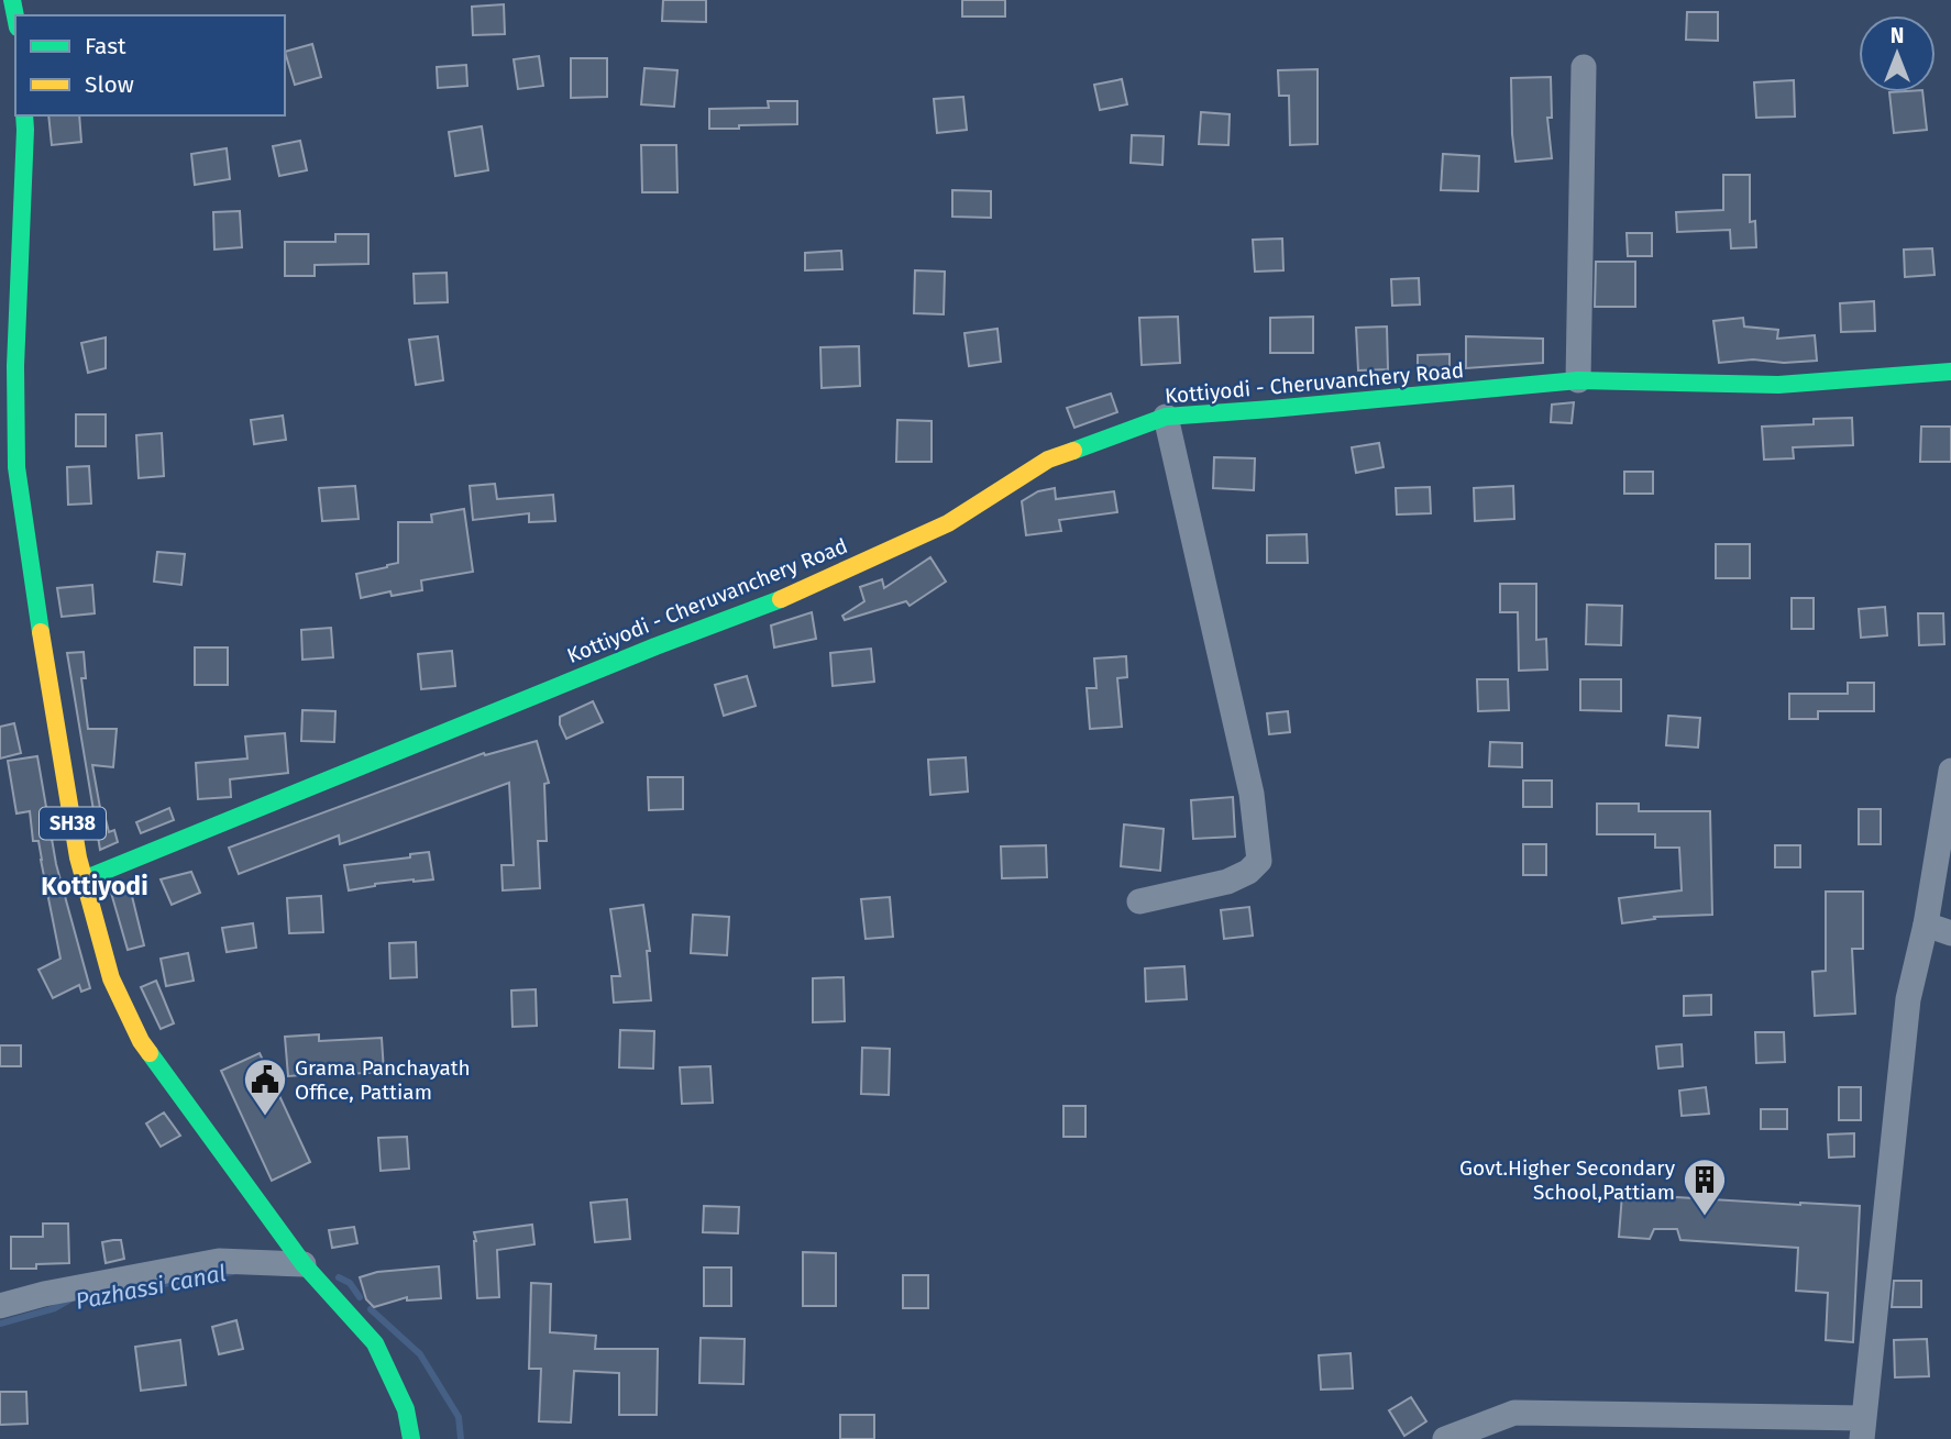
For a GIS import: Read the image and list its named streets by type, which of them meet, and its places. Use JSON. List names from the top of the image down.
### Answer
{
  "streets": {
    "main road": ["Kottiyodi - Cheruvanchery Road", "SH38"]
  },
  "crossings": [
    ["Kottiyodi - Cheruvanchery Road", "SH38"]
  ],
  "districts": ["Kottiyodi"],
  "water": ["Pazhassi canal"],
  "places": {
    "public building": ["Grama Panchayath Office, Pattiam"],
    "building": ["Govt.Higher Secondary School,Pattiam"]
  },
  "legend": ["Fast", "Slow"],
  "north": "top"
}
